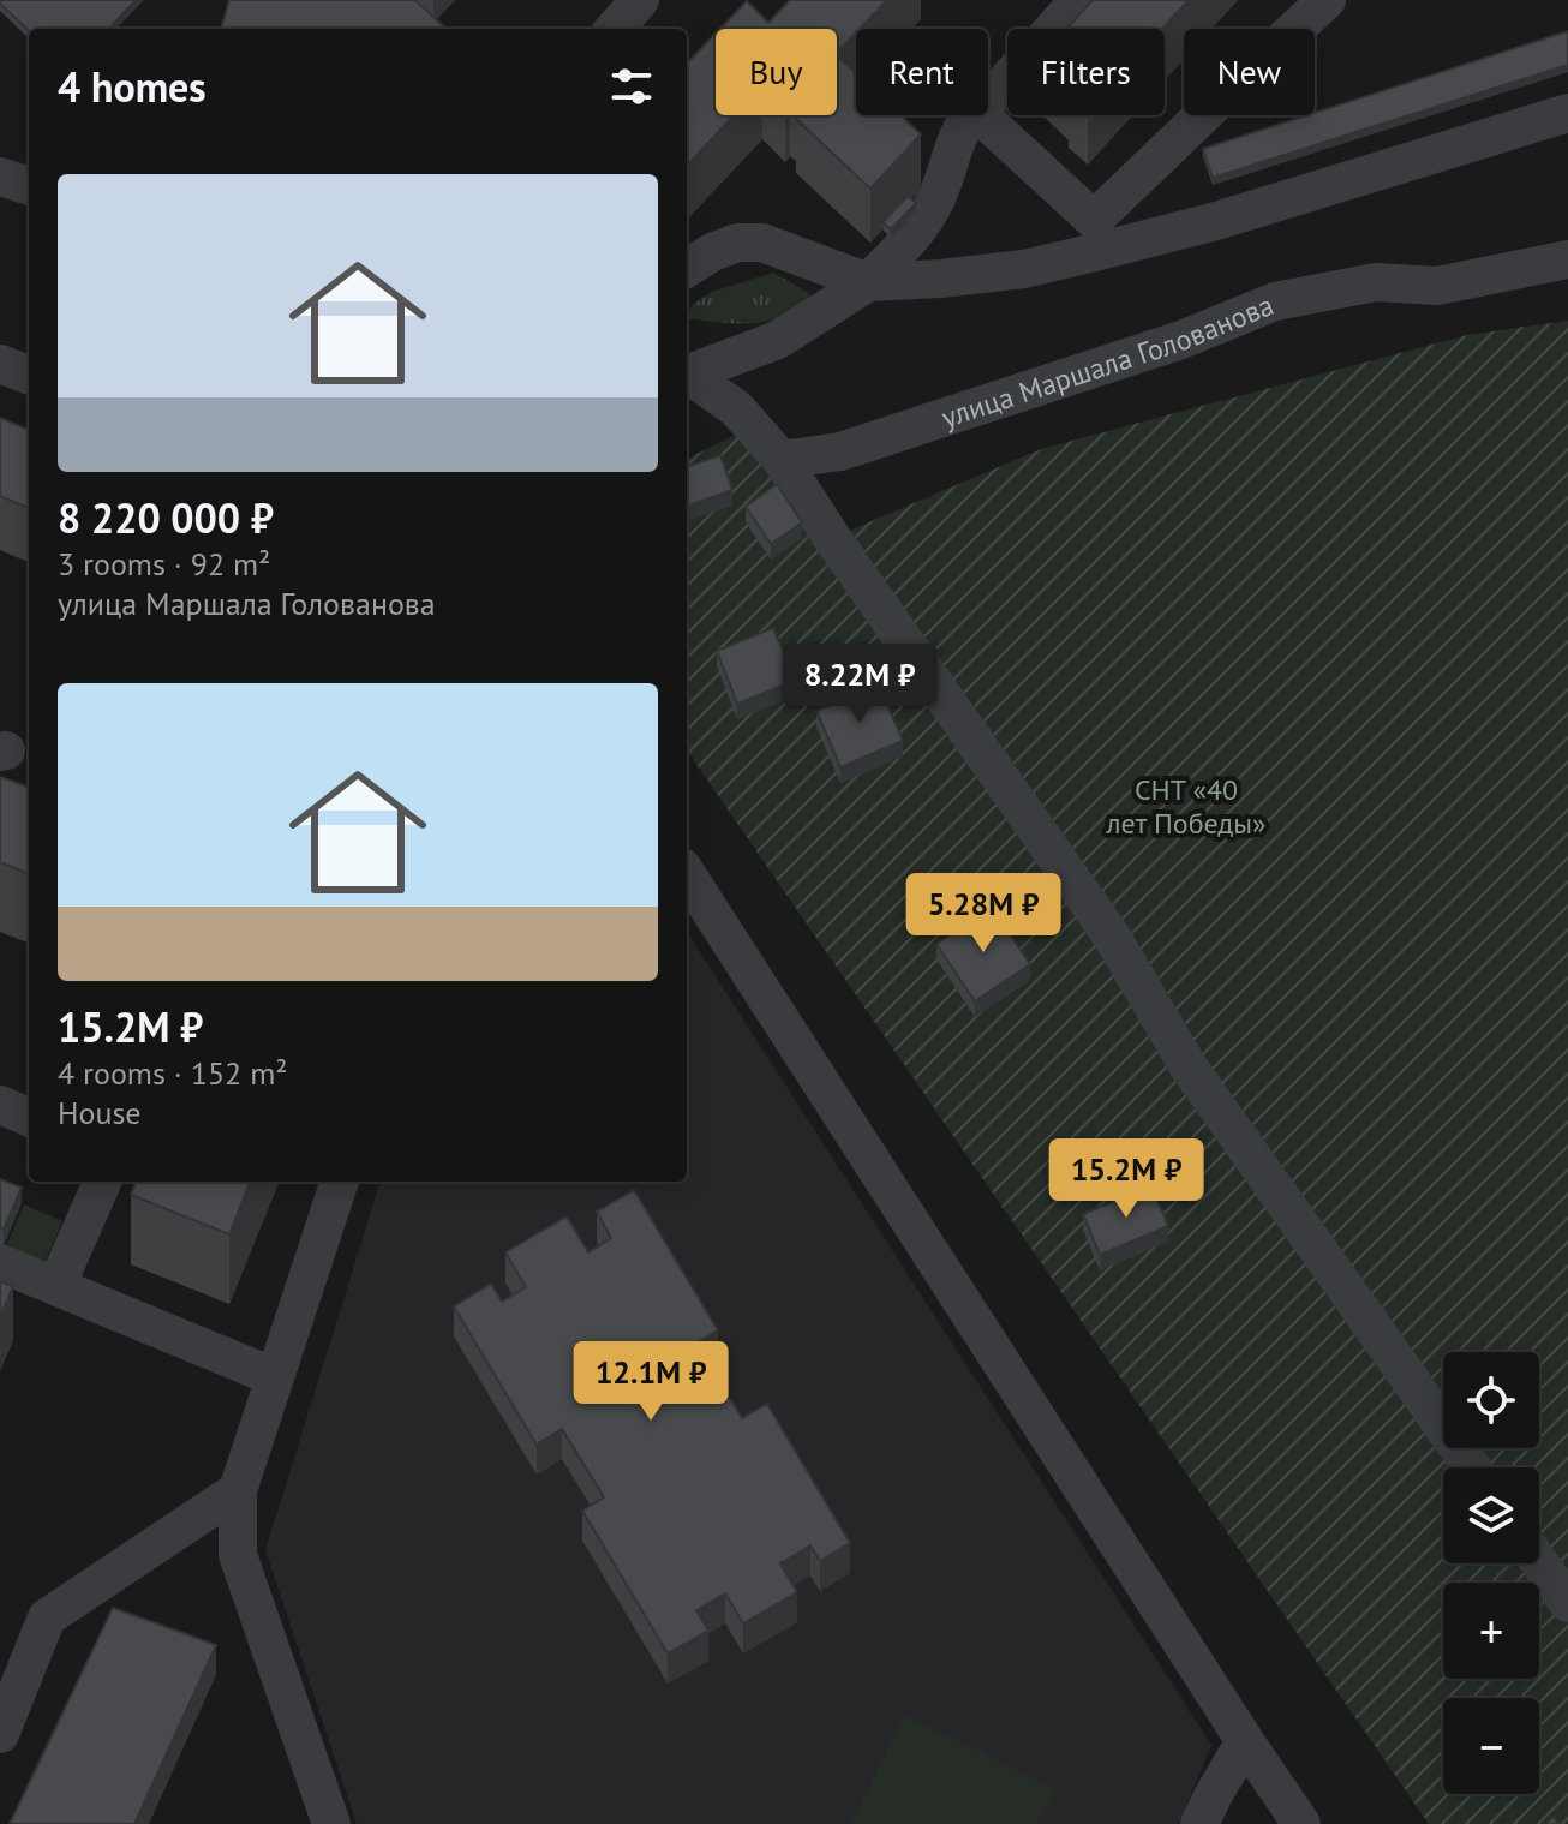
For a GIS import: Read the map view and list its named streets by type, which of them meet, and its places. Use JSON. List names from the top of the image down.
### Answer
{
  "streets": {
    "street": ["улица Маршала Голованова"]
  },
  "parks": ["СНТ «40 лет Победы»"],
  "page": {
    "chip": [
      "Buy",
      "Rent",
      "Filters",
      "New"
    ],
    "heading": "4 homes",
    "list": [
      {
        "name": "8 220 000 ₽",
        "note": "3 rooms · 92 m² · улица Маршала Голованова"
      },
      {
        "name": "15.2M ₽",
        "note": "4 rooms · 152 m² · House"
      }
    ],
    "price": [
      "8.22M ₽",
      "5.28M ₽",
      "15.2M ₽",
      "12.1M ₽"
    ],
    "map_buttons": ["+", "−"]
  }
}
